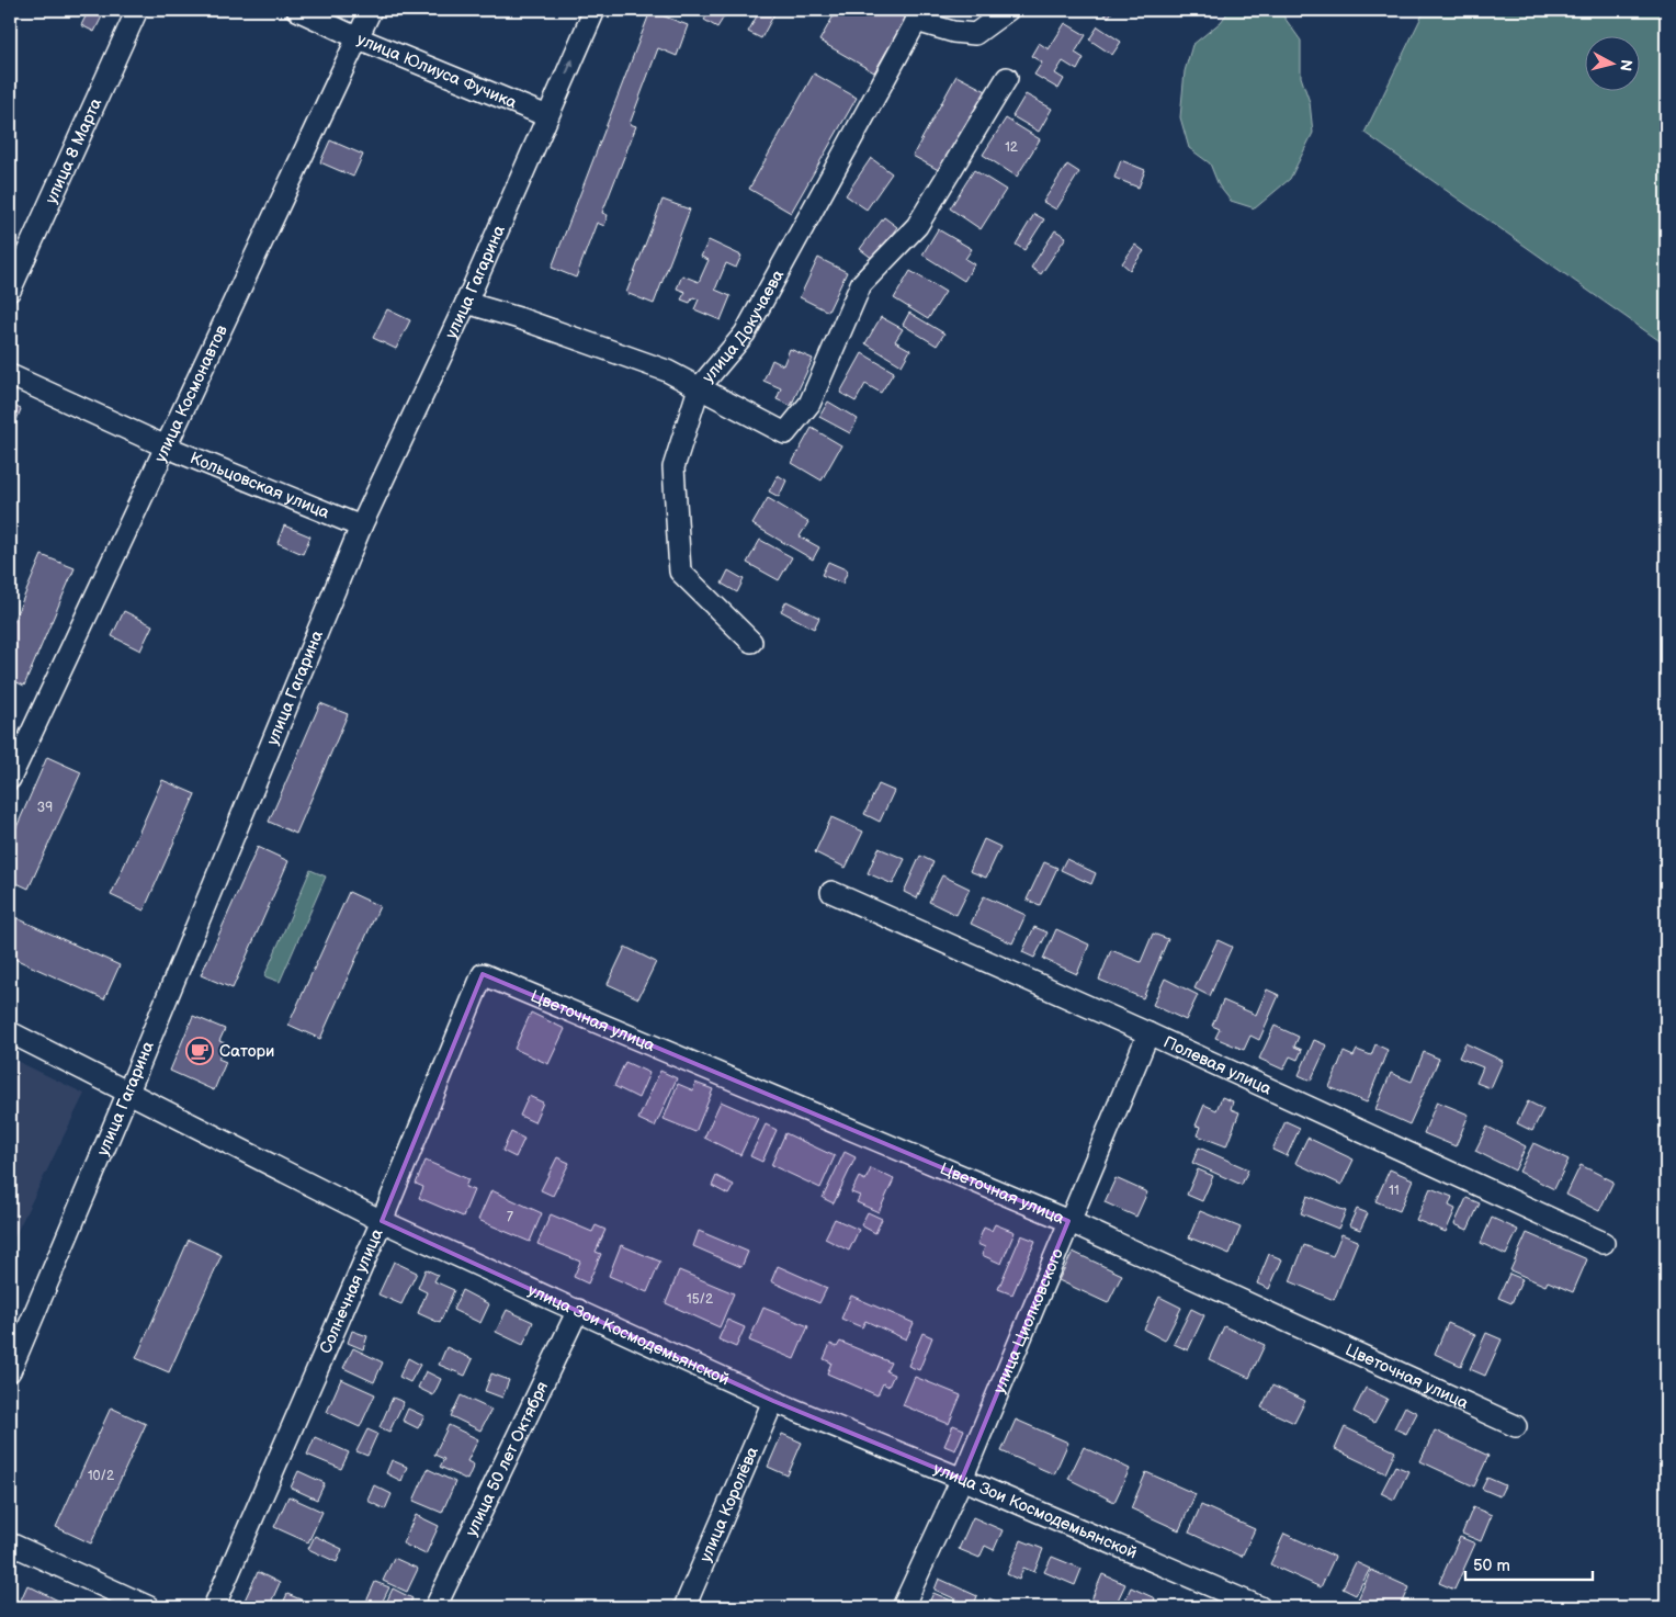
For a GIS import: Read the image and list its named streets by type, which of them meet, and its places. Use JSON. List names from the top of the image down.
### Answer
{
  "streets": {
    "street": [
      "улица Юлиуса Фучика",
      "улица 8 Марта",
      "улица Гагарина",
      "улица Докучаева",
      "улица Космонавтов",
      "Кольцовская улица",
      "Цветочная улица",
      "Полевая улица",
      "Солнечная улица",
      "улица Циолковского",
      "улица Зои Космодемьянской",
      "улица 50 лет Октября",
      "улица Королёва"
    ]
  },
  "crossings": [
    ["улица Юлиуса Фучика", "улица Гагарина"],
    ["улица Юлиуса Фучика", "улица Космонавтов"],
    ["улица Гагарина", "Кольцовская улица"],
    ["улица Гагарина", "улица Зои Космодемьянской"],
    ["улица Космонавтов", "Кольцовская улица"],
    ["Цветочная улица", "Солнечная улица"],
    ["Цветочная улица", "улица Циолковского"],
    ["Полевая улица", "улица Циолковского"],
    ["Солнечная улица", "улица Зои Космодемьянской"],
    ["улица Циолковского", "улица Зои Космодемьянской"],
    ["улица Зои Космодемьянской", "улица 50 лет Октября"],
    ["улица Зои Космодемьянской", "улица Королёва"]
  ],
  "places": {
    "cafe": ["Сатори"]
  },
  "house_numbers": [
    "12",
    "39",
    "11",
    "7",
    "15/2",
    "10/2"
  ],
  "scale_bar": "50 m",
  "north": "right"
}
